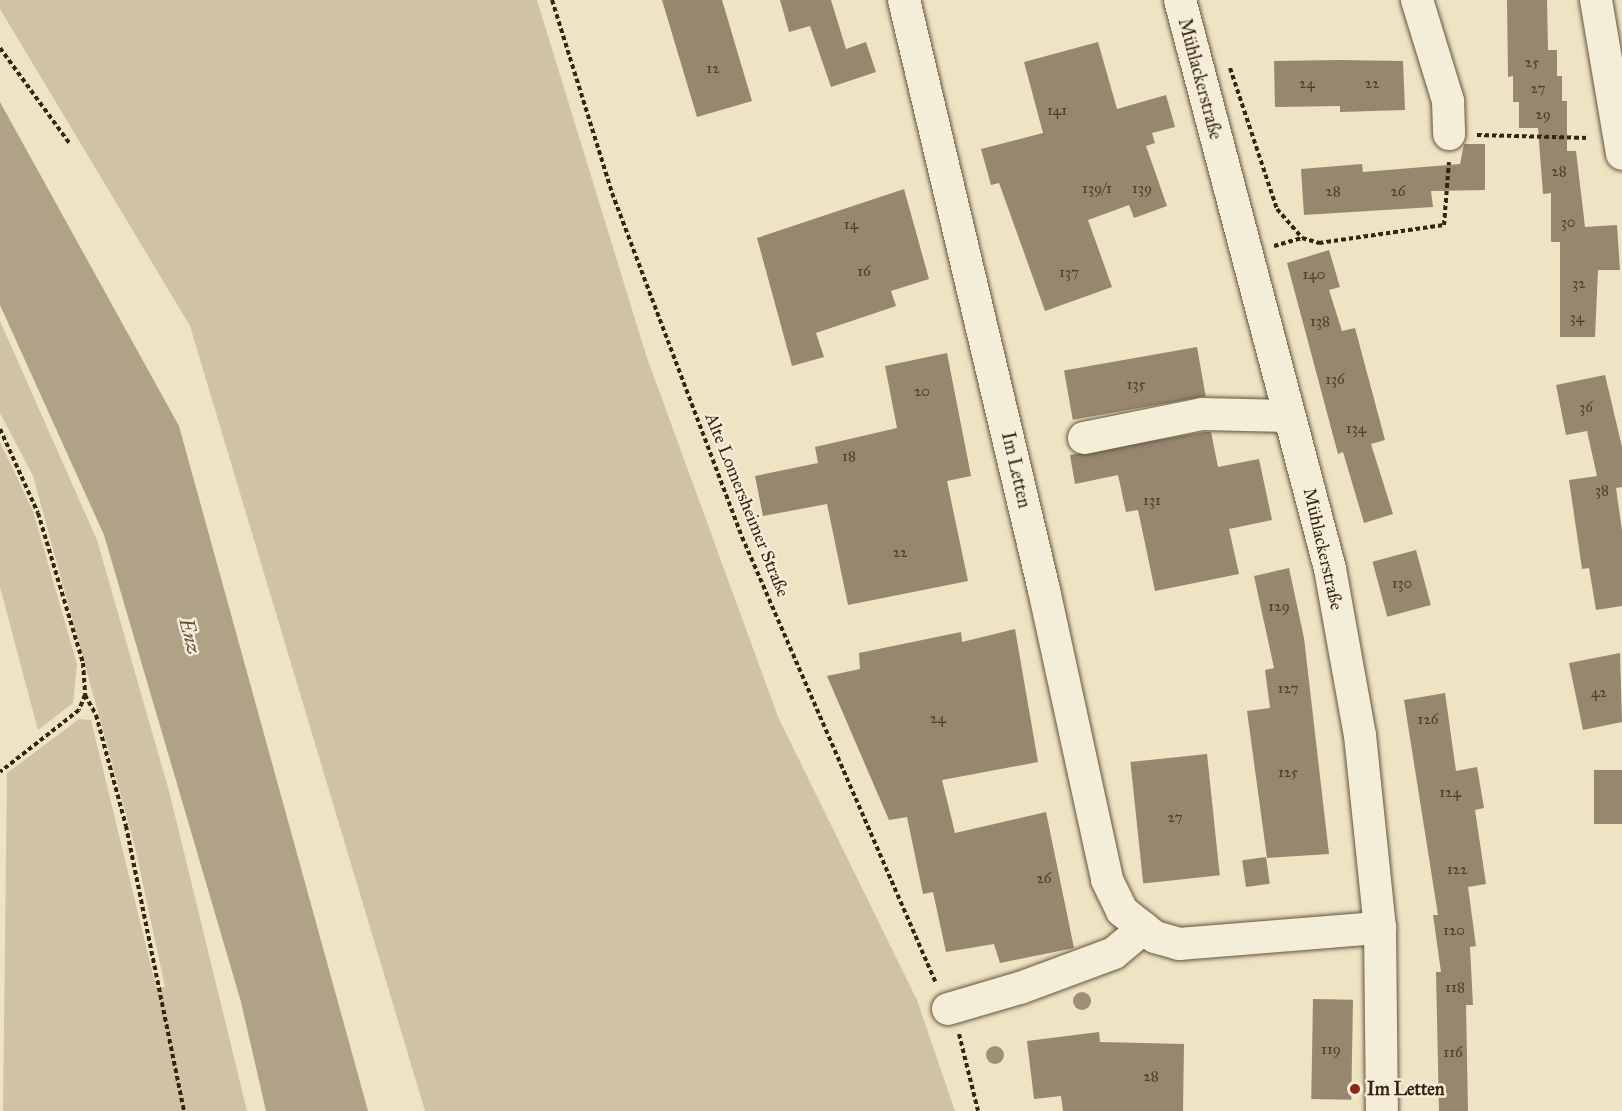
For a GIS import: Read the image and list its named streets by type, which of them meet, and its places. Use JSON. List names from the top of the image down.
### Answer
{
  "streets": {
    "street": ["Mühlackerstraße", "Im Letten"],
    "path": ["Alte Lomersheimer Straße"]
  },
  "crossings": [
    ["Mühlackerstraße", "Im Letten"]
  ],
  "water": ["Enz"],
  "places": ["Im Letten"],
  "house_numbers": [
    "25",
    "12",
    "24",
    "22",
    "27",
    "141",
    "29",
    "28",
    "139/1",
    "139",
    "28",
    "26",
    "30",
    "14",
    "16",
    "137",
    "140",
    "32",
    "34",
    "138",
    "136",
    "135",
    "20",
    "36",
    "134",
    "18",
    "38",
    "131",
    "22",
    "130",
    "129",
    "127",
    "42",
    "24",
    "126",
    "125",
    "124",
    "27",
    "122",
    "26",
    "120",
    "118",
    "119",
    "116",
    "28"
  ]
}
